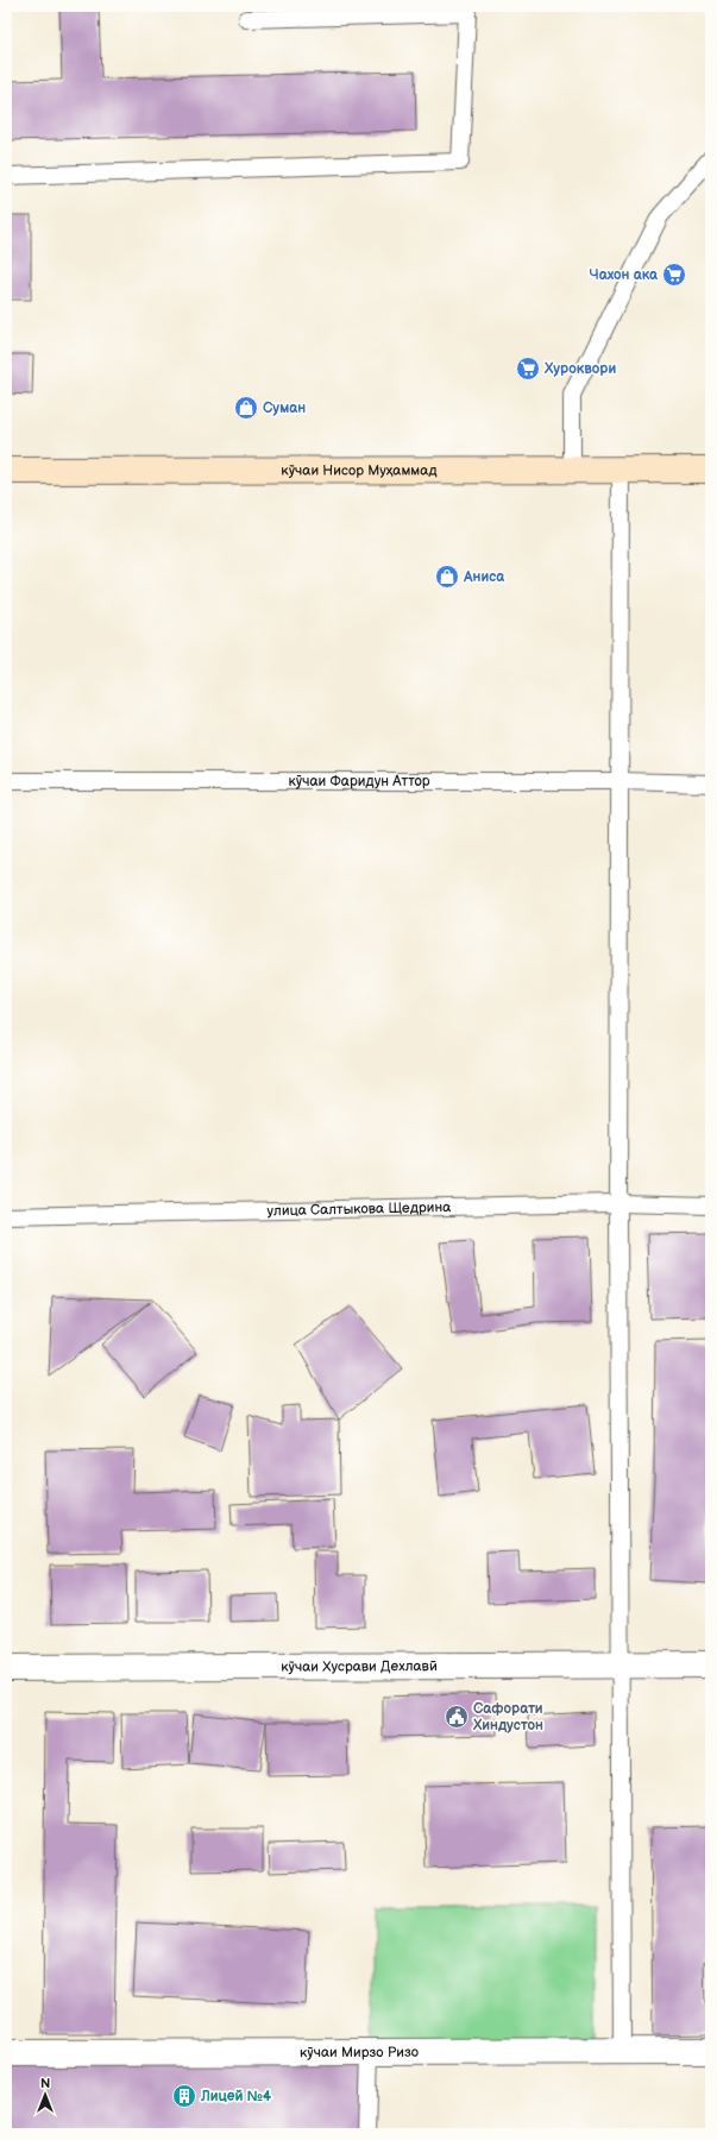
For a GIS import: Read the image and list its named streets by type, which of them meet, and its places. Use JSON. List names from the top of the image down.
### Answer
{
  "streets": {
    "street": ["кӯчаи Нисор Муҳаммад", "кӯчаи Хусрави Дехлавӣ", "кӯчаи Мирзо Ризо"],
    "lane": ["кӯчаи Фаридун Аттор", "улица Салтыкова Щедрина"]
  },
  "places": {
    "supermarket": ["Чахон ака", "Хуроквори"],
    "shop": ["Суман", "Аниса"],
    "public building": ["Сафорати Хиндустон"],
    "building": ["Лицей №4"]
  },
  "north": "top"
}
